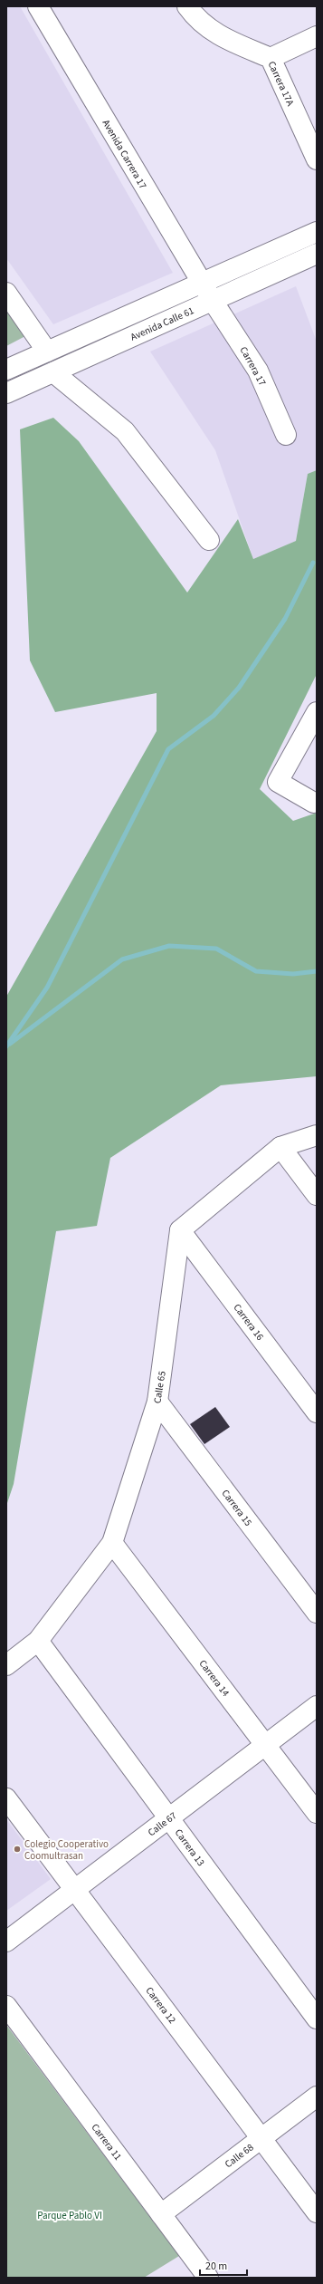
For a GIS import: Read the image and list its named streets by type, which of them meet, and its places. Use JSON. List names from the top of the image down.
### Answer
{
  "streets": {
    "street": [
      "Carrera 17A",
      "Avenida Carrera 17",
      "Avenida Calle 61",
      "Carrera 17",
      "Carrera 16",
      "Calle 65",
      "Carrera 15",
      "Carrera 14",
      "Calle 67",
      "Carrera 13",
      "Carrera 12",
      "Carrera 11",
      "Calle 68"
    ]
  },
  "crossings": [
    ["Avenida Carrera 17", "Avenida Calle 61"],
    ["Avenida Carrera 17", "Carrera 17"],
    ["Avenida Calle 61", "Carrera 17"],
    ["Carrera 16", "Calle 65"],
    ["Calle 65", "Carrera 15"],
    ["Calle 65", "Carrera 14"],
    ["Calle 65", "Carrera 13"],
    ["Carrera 14", "Calle 67"],
    ["Calle 67", "Carrera 13"],
    ["Calle 67", "Carrera 12"],
    ["Carrera 12", "Calle 68"],
    ["Carrera 11", "Calle 68"]
  ],
  "parks": ["Parque Pablo VI"],
  "places": ["Colegio Cooperativo Coomultrasan"],
  "scale_bar": "20 m"
}
